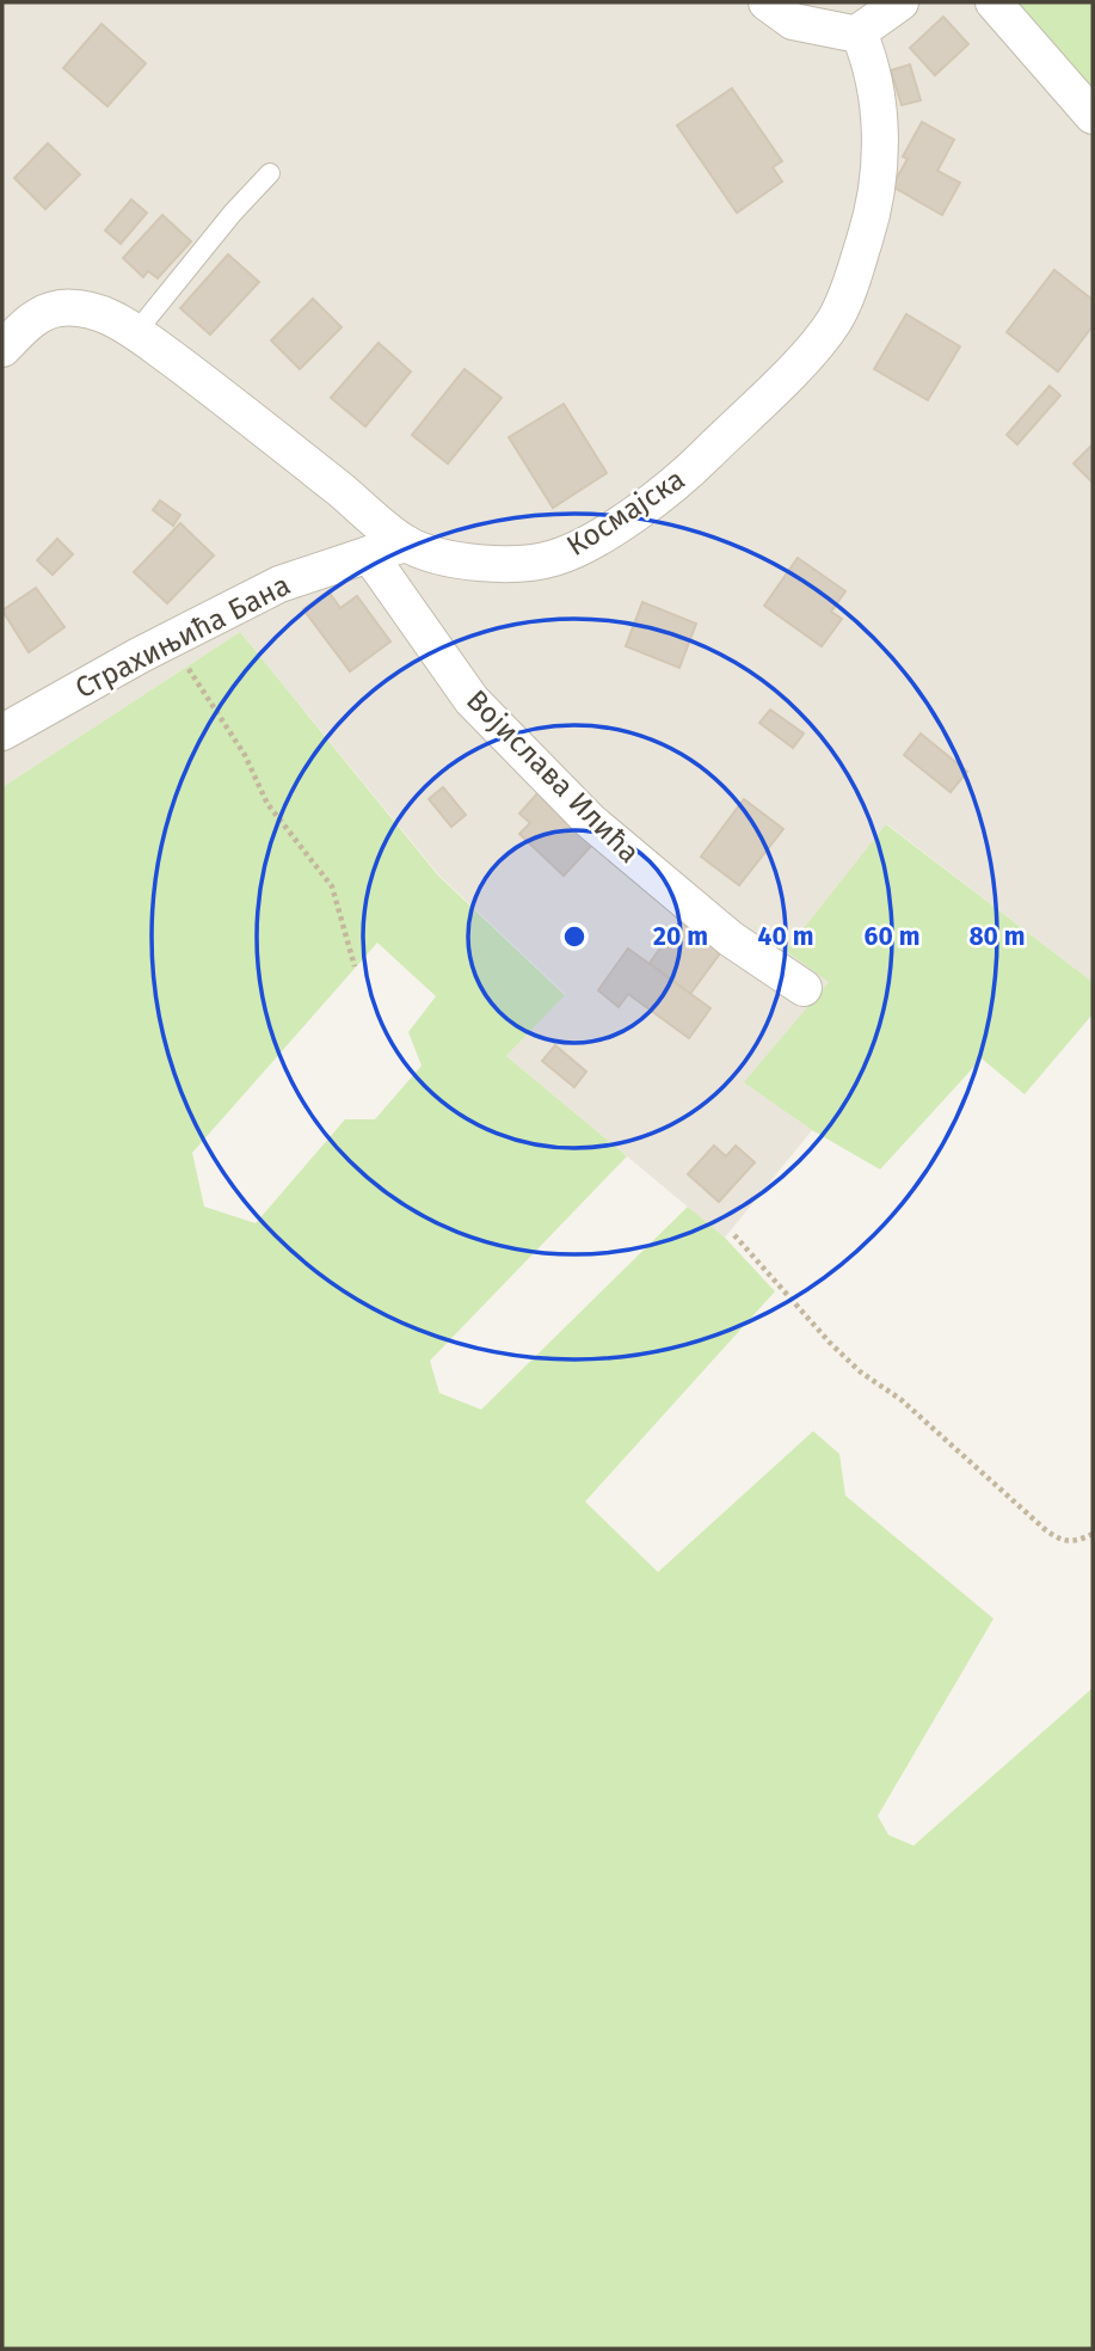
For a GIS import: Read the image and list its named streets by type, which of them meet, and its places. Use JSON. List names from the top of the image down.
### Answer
{
  "streets": {
    "street": ["Космајска", "Страхињића Бана", "Војислава Илића"]
  },
  "crossings": [
    ["Страхињића Бана", "Војислава Илића"]
  ],
  "rings": [
    "20 m",
    "40 m",
    "60 m",
    "80 m"
  ]
}
